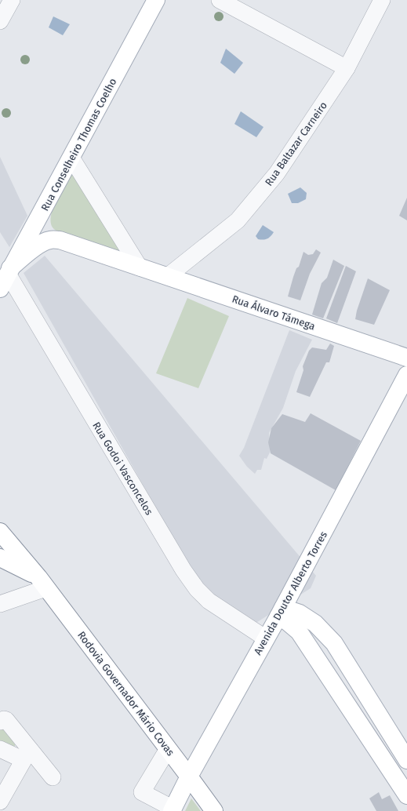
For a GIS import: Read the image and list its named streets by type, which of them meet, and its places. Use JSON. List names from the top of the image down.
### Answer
{
  "streets": {
    "main road": [
      "Rua Conselheiro Thomas Coelho",
      "Rua Álvaro Támega",
      "Avenida Doutor Alberto Torres",
      "Rodovia Governador Mário Covas"
    ],
    "street": ["Rua Baltazar Carneiro", "Rua Godoi Vasconcelos"]
  },
  "crossings": [
    ["Rua Baltazar Carneiro", "Rua Álvaro Támega"],
    ["Rua Conselheiro Thomas Coelho", "Rua Álvaro Támega"],
    ["Rua Conselheiro Thomas Coelho", "Rua Godoi Vasconcelos"],
    ["Rua Álvaro Támega", "Rua Godoi Vasconcelos"],
    ["Rua Godoi Vasconcelos", "Avenida Doutor Alberto Torres"],
    ["Avenida Doutor Alberto Torres", "Rodovia Governador Mário Covas"]
  ]
}
